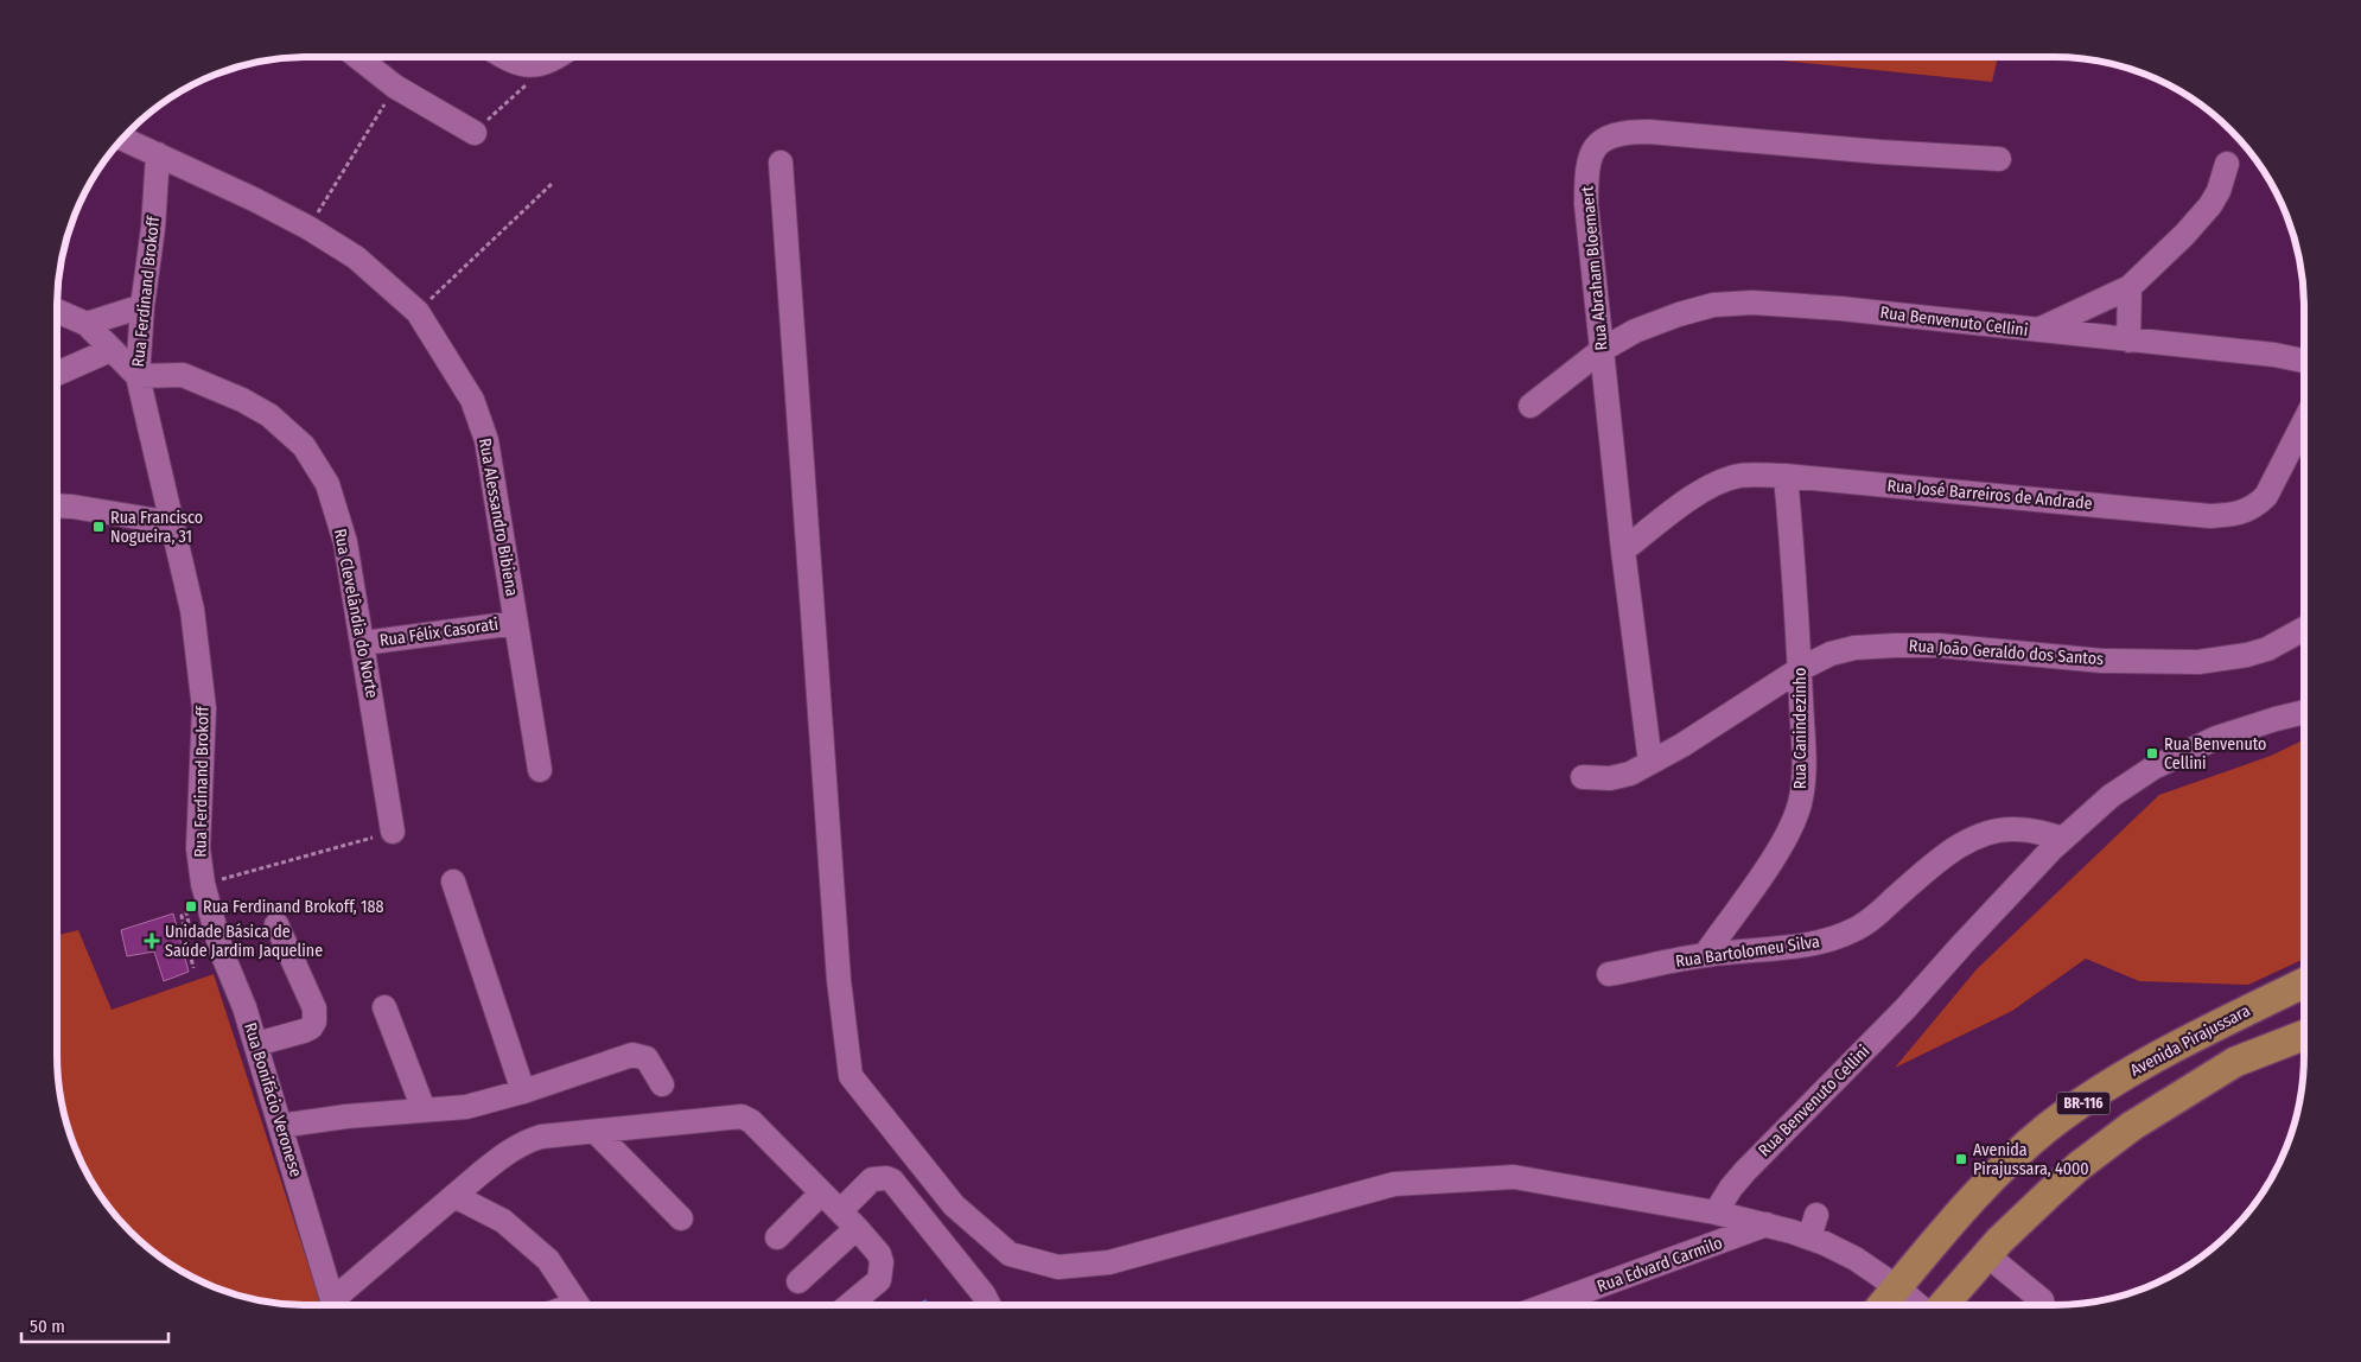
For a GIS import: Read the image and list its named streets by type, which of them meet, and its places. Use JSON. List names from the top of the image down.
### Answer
{
  "streets": {
    "main road": ["Avenida Pirajussara", "BR-116"],
    "street": [
      "Rua Abraham Bloemaert",
      "Rua Ferdinand Brokoff",
      "Rua Benvenuto Cellini",
      "Rua José Barreiros de Andrade",
      "Rua Alessandro Bibiena",
      "Rua Clevelândia do Norte",
      "Rua Félix Casorati",
      "Rua João Geraldo dos Santos",
      "Rua Canindezinho",
      "Rua Bartolomeu Silva",
      "Rua Bonifácio Veronese",
      "Rua Edvard Carmilo"
    ]
  },
  "crossings": [
    ["Rua Abraham Bloemaert", "Rua Benvenuto Cellini"],
    ["Rua Abraham Bloemaert", "Rua José Barreiros de Andrade"],
    ["Rua Abraham Bloemaert", "Rua João Geraldo dos Santos"],
    ["Rua Ferdinand Brokoff", "Rua Alessandro Bibiena"],
    ["Rua Ferdinand Brokoff", "Rua Clevelândia do Norte"],
    ["Rua Ferdinand Brokoff", "Rua Bonifácio Veronese"],
    ["Rua Benvenuto Cellini", "Rua Bartolomeu Silva"],
    ["Rua José Barreiros de Andrade", "Rua Canindezinho"],
    ["Rua Alessandro Bibiena", "Rua Félix Casorati"],
    ["Rua Clevelândia do Norte", "Rua Félix Casorati"],
    ["Rua João Geraldo dos Santos", "Rua Canindezinho"],
    ["Rua Canindezinho", "Rua Bartolomeu Silva"]
  ],
  "places": {
    "transit": [
      "Rua Francisco Nogueira, 31",
      "Rua Benvenuto Cellini",
      "Rua Ferdinand Brokoff, 188",
      "Avenida Pirajussara, 4000"
    ],
    "health": ["Unidade Básica de Saúde Jardim Jaqueline"]
  },
  "scale_bar": "50 m"
}
